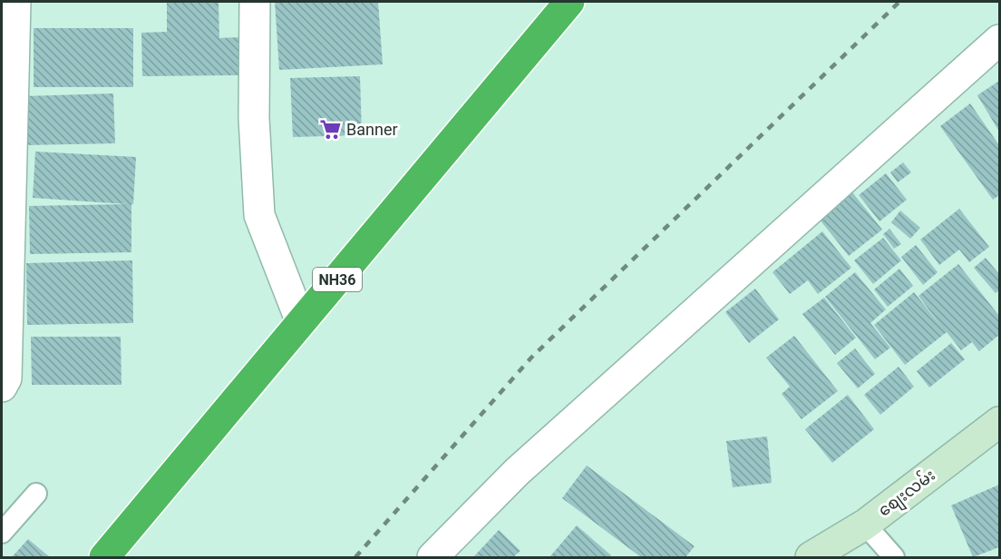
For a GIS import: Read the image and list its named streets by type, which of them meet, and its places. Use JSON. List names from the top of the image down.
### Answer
{
  "streets": {
    "highway": ["NH36"],
    "main road": ["စျေးလမ်း"]
  },
  "places": {
    "supermarket": ["Banner"]
  }
}
